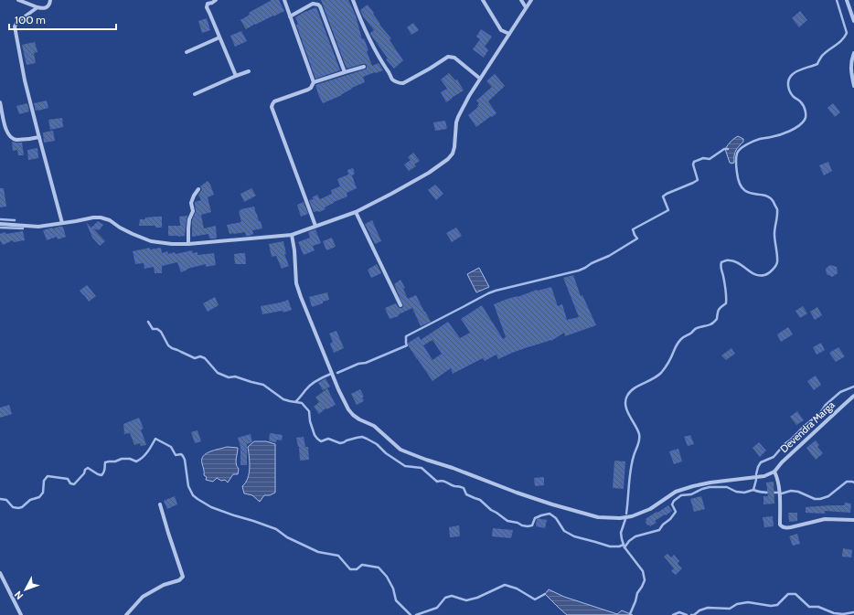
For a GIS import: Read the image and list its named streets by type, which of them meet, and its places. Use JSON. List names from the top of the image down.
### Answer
{
  "streets": {
    "street": ["Devendra Marga"]
  },
  "scale_bar": "100 m",
  "north": "bottom left"
}
